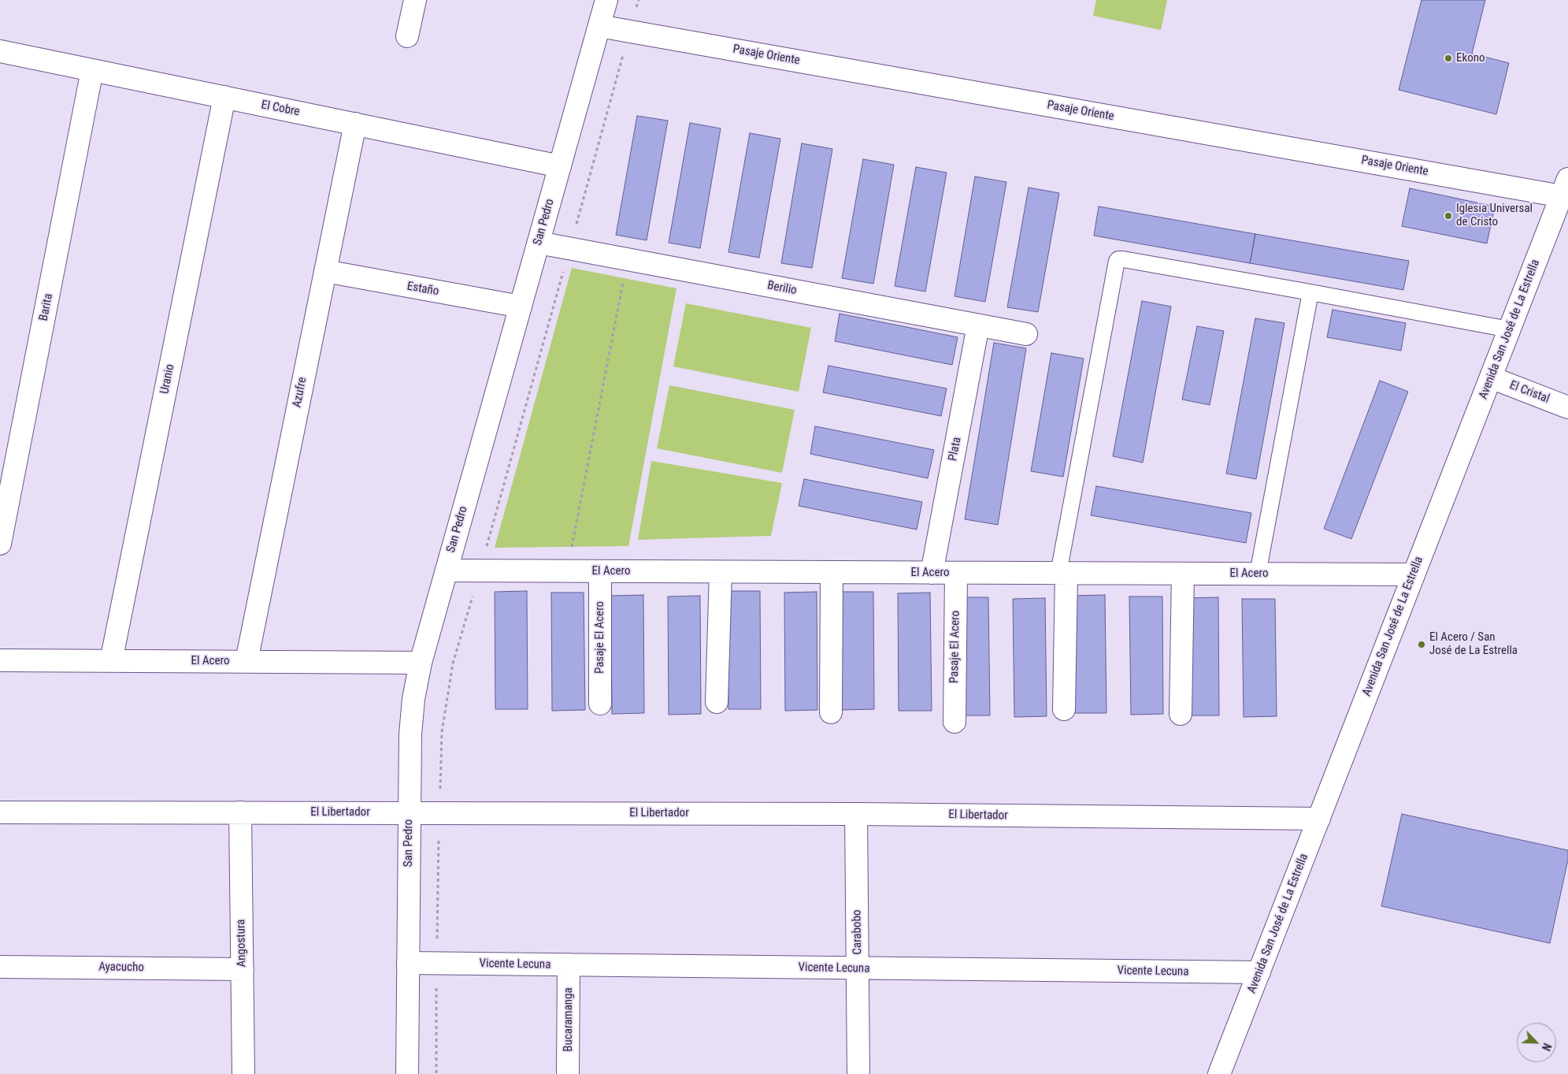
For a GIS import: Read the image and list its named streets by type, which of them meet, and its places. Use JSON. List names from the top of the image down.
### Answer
{
  "streets": {
    "street": [
      "Pasaje Oriente",
      "El Cobre",
      "San Pedro",
      "Berilio",
      "Estaño",
      "Barita",
      "Avenida San José de La Estrella",
      "Uranio",
      "Azufre",
      "El Cristal",
      "Plata",
      "El Acero",
      "Pasaje El Acero",
      "El Libertador",
      "Carabobo",
      "Angostura",
      "Vicente Lecuna",
      "Ayacucho",
      "Bucaramanga"
    ]
  },
  "crossings": [
    ["Pasaje Oriente", "San Pedro"],
    ["Pasaje Oriente", "Avenida San José de La Estrella"],
    ["El Cobre", "San Pedro"],
    ["El Cobre", "Barita"],
    ["El Cobre", "Uranio"],
    ["El Cobre", "Azufre"],
    ["San Pedro", "Berilio"],
    ["San Pedro", "Estaño"],
    ["San Pedro", "El Acero"],
    ["San Pedro", "El Libertador"],
    ["San Pedro", "Vicente Lecuna"],
    ["Berilio", "Plata"],
    ["Estaño", "Azufre"],
    ["Avenida San José de La Estrella", "El Cristal"],
    ["Avenida San José de La Estrella", "El Acero"],
    ["Avenida San José de La Estrella", "El Libertador"],
    ["Avenida San José de La Estrella", "Vicente Lecuna"],
    ["Uranio", "El Acero"],
    ["Azufre", "El Acero"],
    ["Plata", "El Acero"],
    ["El Acero", "Pasaje El Acero"],
    ["El Libertador", "Carabobo"],
    ["El Libertador", "Angostura"],
    ["Carabobo", "Vicente Lecuna"],
    ["Angostura", "Ayacucho"],
    ["Vicente Lecuna", "Bucaramanga"]
  ],
  "places": ["Ekono", "Iglesia Universal de Cristo", "El Acero / San José de La Estrella"],
  "north": "bottom right"
}
